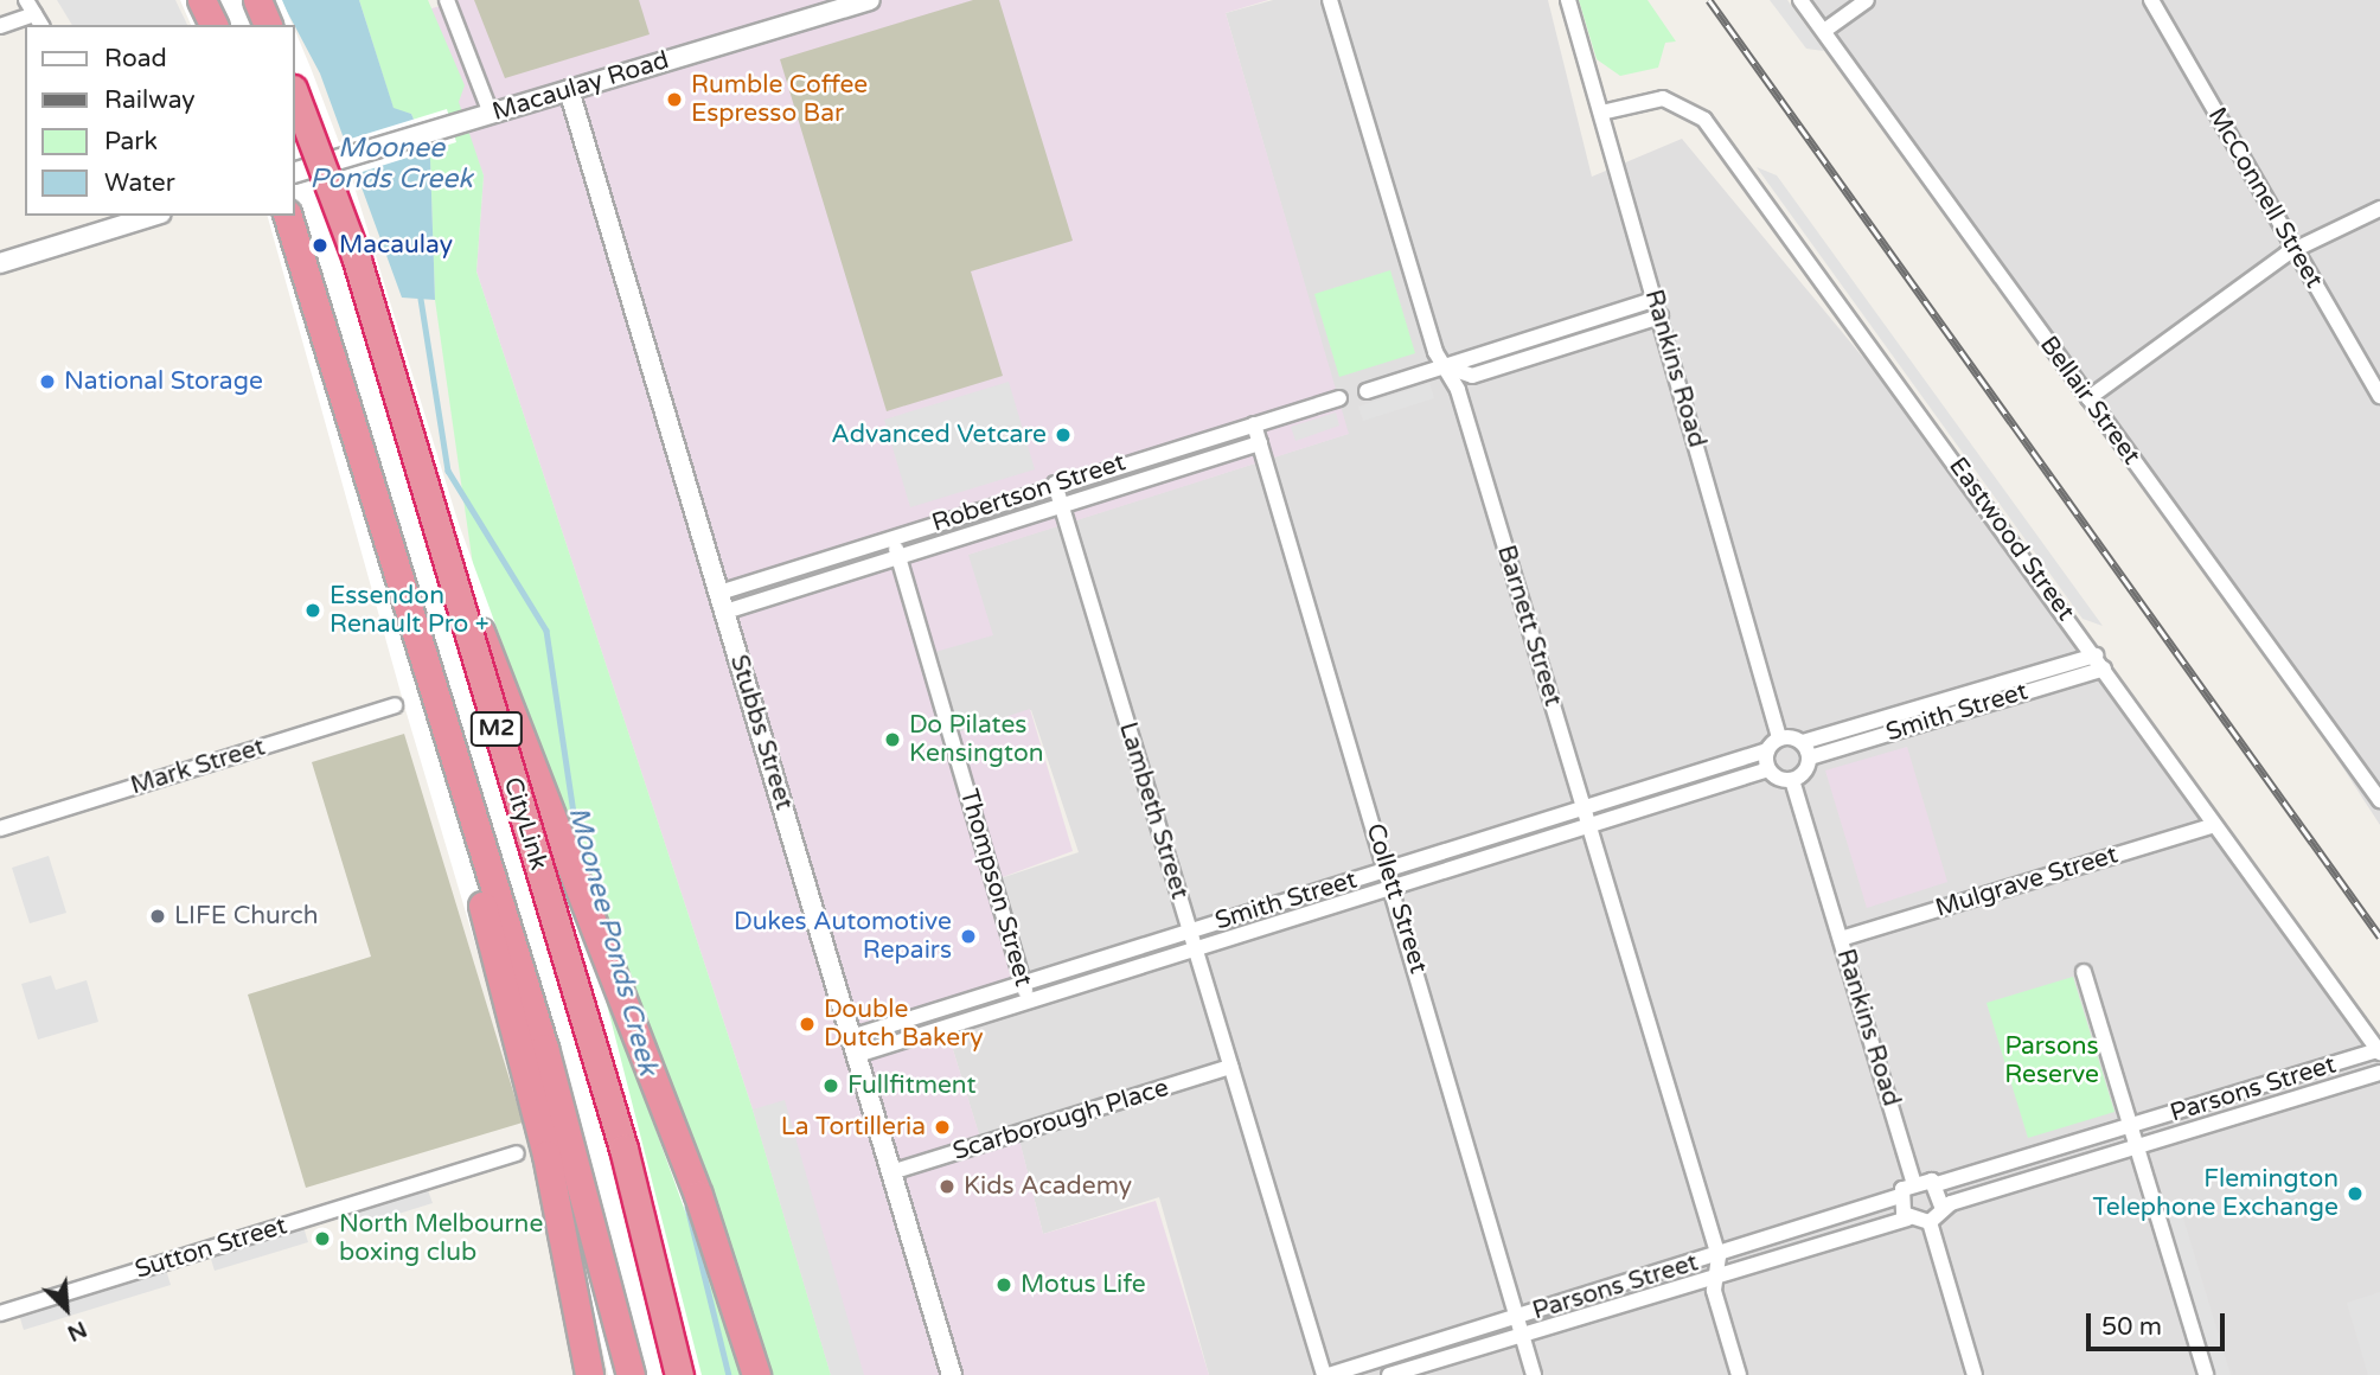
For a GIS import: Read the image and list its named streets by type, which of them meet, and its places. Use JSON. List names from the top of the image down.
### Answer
{
  "streets": {
    "highway": ["M2", "CityLink"],
    "street": [
      "Macaulay Road",
      "McConnell Street",
      "Rankins Road",
      "Bellair Street",
      "Robertson Street",
      "Eastwood Street",
      "Barnett Street",
      "Smith Street",
      "Stubbs Street",
      "Mark Street",
      "Lambeth Street",
      "Mulgrave Street",
      "Thompson Street",
      "Collett Street",
      "Parsons Street",
      "Scarborough Place",
      "Sutton Street"
    ]
  },
  "crossings": [
    ["Macaulay Road", "Stubbs Street"],
    ["Rankins Road", "Eastwood Street"],
    ["Rankins Road", "Smith Street"],
    ["Rankins Road", "Mulgrave Street"],
    ["Rankins Road", "Parsons Street"],
    ["Robertson Street", "Stubbs Street"],
    ["Robertson Street", "Lambeth Street"],
    ["Robertson Street", "Thompson Street"],
    ["Robertson Street", "Collett Street"],
    ["Eastwood Street", "Smith Street"],
    ["Eastwood Street", "Mulgrave Street"],
    ["Eastwood Street", "Parsons Street"],
    ["Barnett Street", "Smith Street"],
    ["Barnett Street", "Parsons Street"],
    ["Smith Street", "Stubbs Street"],
    ["Smith Street", "Lambeth Street"],
    ["Smith Street", "Thompson Street"],
    ["Smith Street", "Collett Street"],
    ["Stubbs Street", "Scarborough Place"],
    ["Lambeth Street", "Parsons Street"],
    ["Lambeth Street", "Scarborough Place"],
    ["Collett Street", "Parsons Street"]
  ],
  "water": ["Moonee Ponds Creek"],
  "parks": ["Parsons Reserve"],
  "places": [
    "Rumble Coffee Espresso Bar",
    "Macaulay",
    "National Storage",
    "Advanced Vetcare",
    "Essendon Renault Pro +",
    "Do Pilates Kensington",
    "LIFE Church",
    "Dukes Automotive Repairs",
    "Double Dutch Bakery",
    "Fullfitment",
    "La Tortilleria",
    "Kids Academy",
    "Flemington Telephone Exchange",
    "North Melbourne boxing club",
    "Motus Life"
  ],
  "legend": [
    "Road",
    "Railway",
    "Park",
    "Water"
  ],
  "scale_bar": "50 m",
  "north": "bottom right"
}
